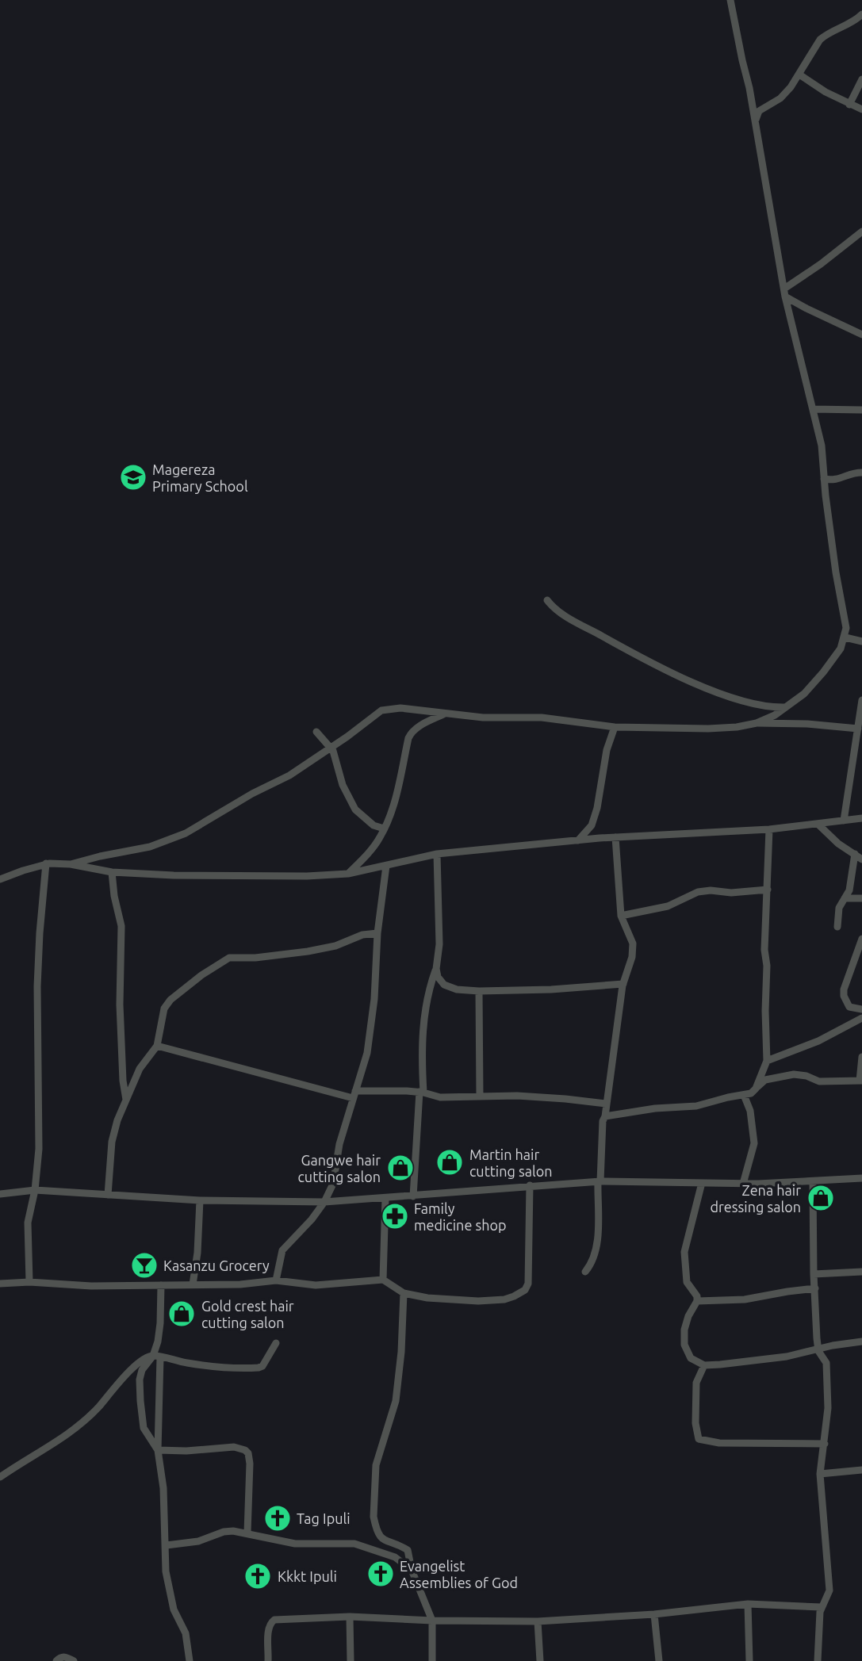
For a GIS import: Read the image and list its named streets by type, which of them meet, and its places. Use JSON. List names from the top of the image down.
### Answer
{
  "places": {
    "school or university": ["Magereza Primary School"],
    "shop": [
      "Martin hair cutting salon",
      "Gangwe hair cutting salon",
      "Zena hair dressing salon",
      "Gold crest hair cutting salon"
    ],
    "pharmacy": ["Family medicine shop"],
    "bar": ["Kasanzu Grocery"],
    "church": ["Tag Ipuli", "Evangelist Assemblies of God", "Kkkt Ipuli"]
  }
}
